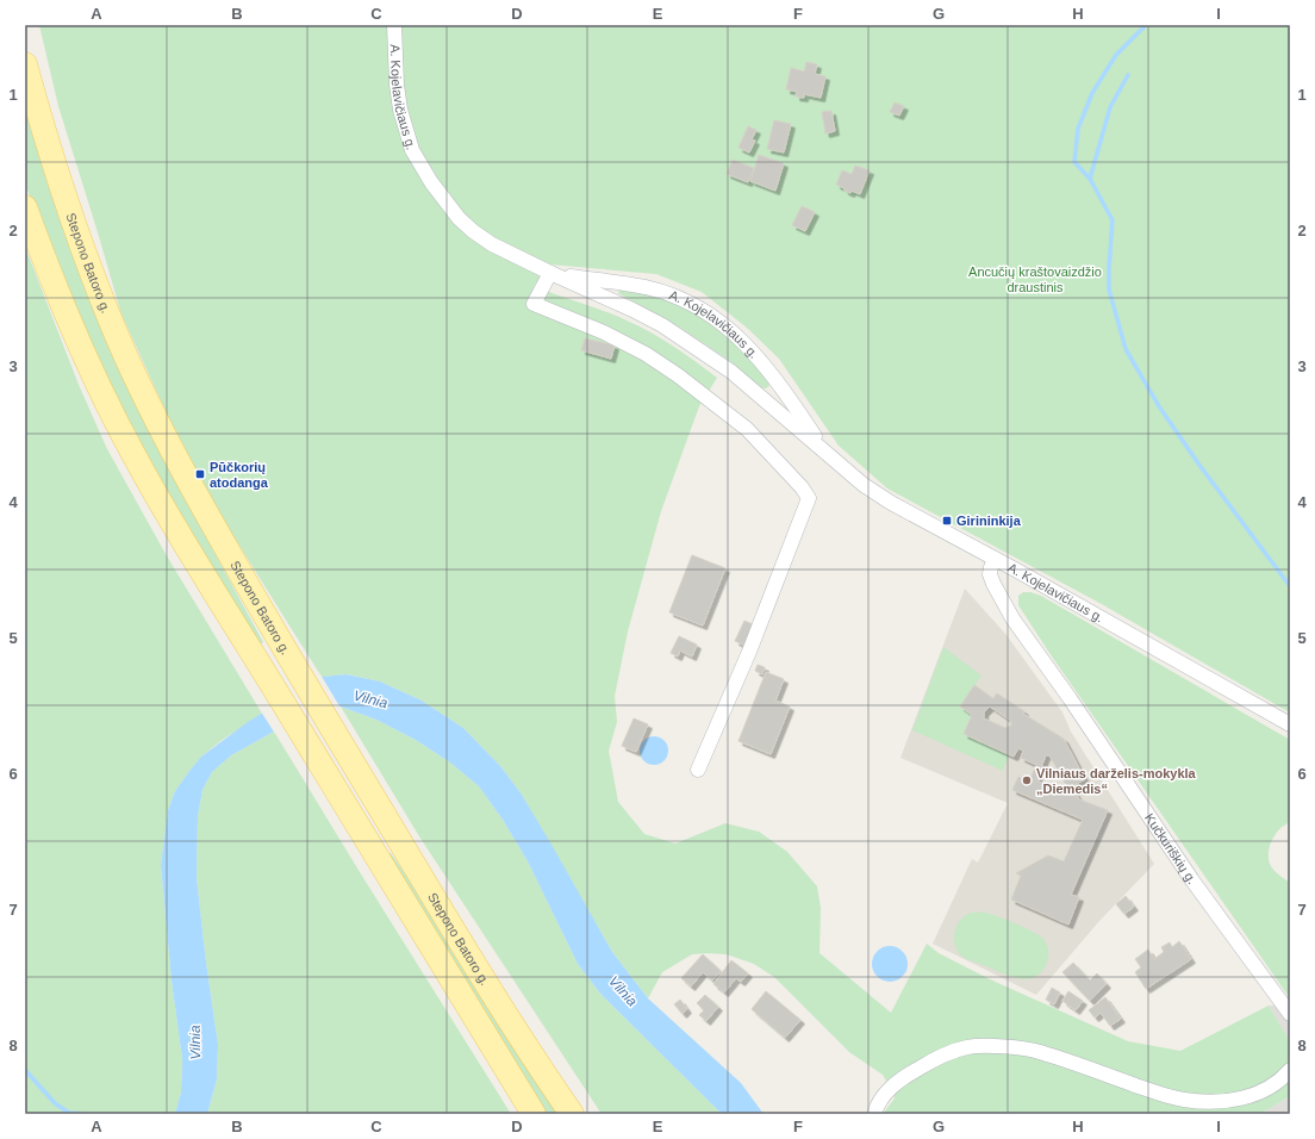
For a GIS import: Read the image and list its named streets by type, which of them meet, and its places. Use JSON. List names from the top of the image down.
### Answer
{
  "streets": {
    "main road": ["Stepono Batoro g."],
    "street": ["A. Kojelavičiaus g.", "Kučkuriškių g."]
  },
  "crossings": [
    ["A. Kojelavičiaus g.", "Kučkuriškių g."]
  ],
  "water": ["Vilnia"],
  "parks": ["Ancučių kraštovaizdžio draustinis"],
  "places": {
    "transit": ["Pūčkorių atodanga", "Girininkija"],
    "other": ["Vilniaus darželis-mokykla „Diemedis“"]
  },
  "grid": {
    "columns": [
      "A",
      "B",
      "C",
      "D",
      "E",
      "F",
      "G",
      "H",
      "I"
    ],
    "rows": [
      "1",
      "2",
      "3",
      "4",
      "5",
      "6",
      "7",
      "8"
    ]
  }
}
